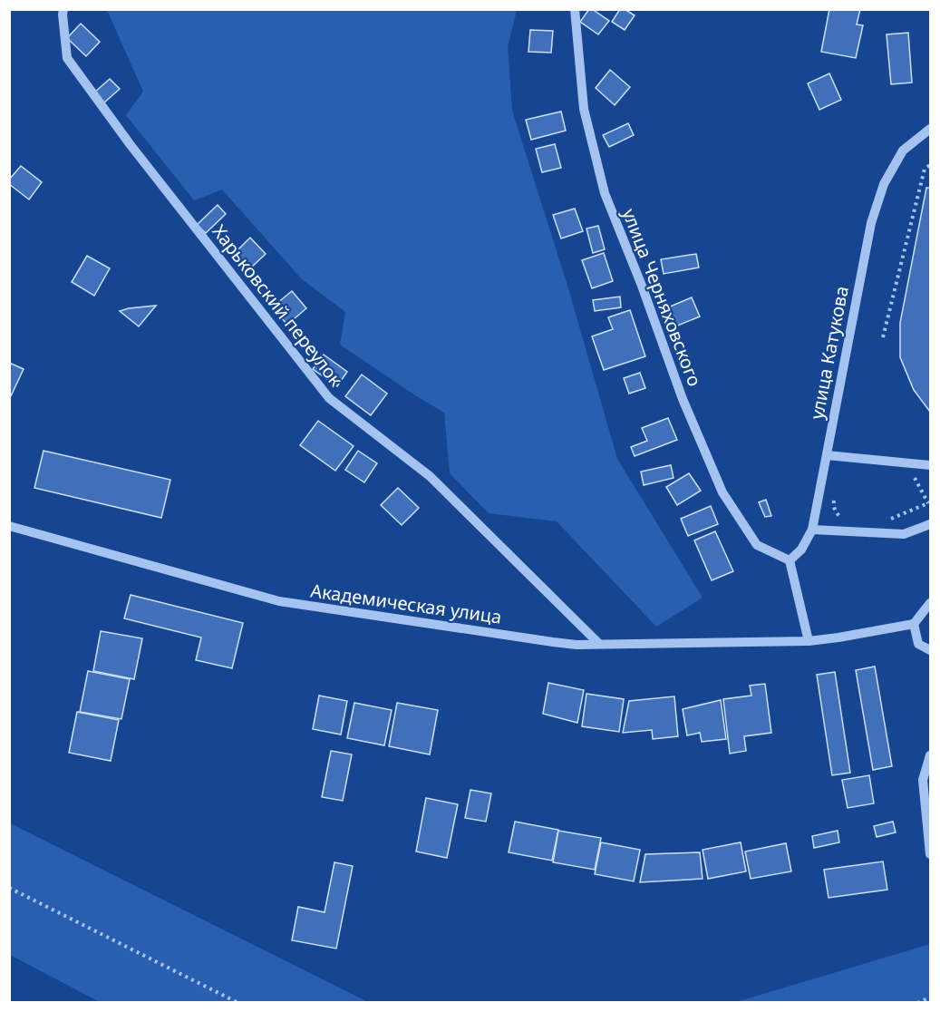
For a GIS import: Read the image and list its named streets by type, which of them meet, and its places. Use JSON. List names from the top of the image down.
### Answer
{
  "streets": {
    "street": [
      "улица Черняховского",
      "Харьковский переулок",
      "улица Катукова",
      "Академическая улица"
    ]
  },
  "crossings": [
    ["Харьковский переулок", "Академическая улица"]
  ]
}
